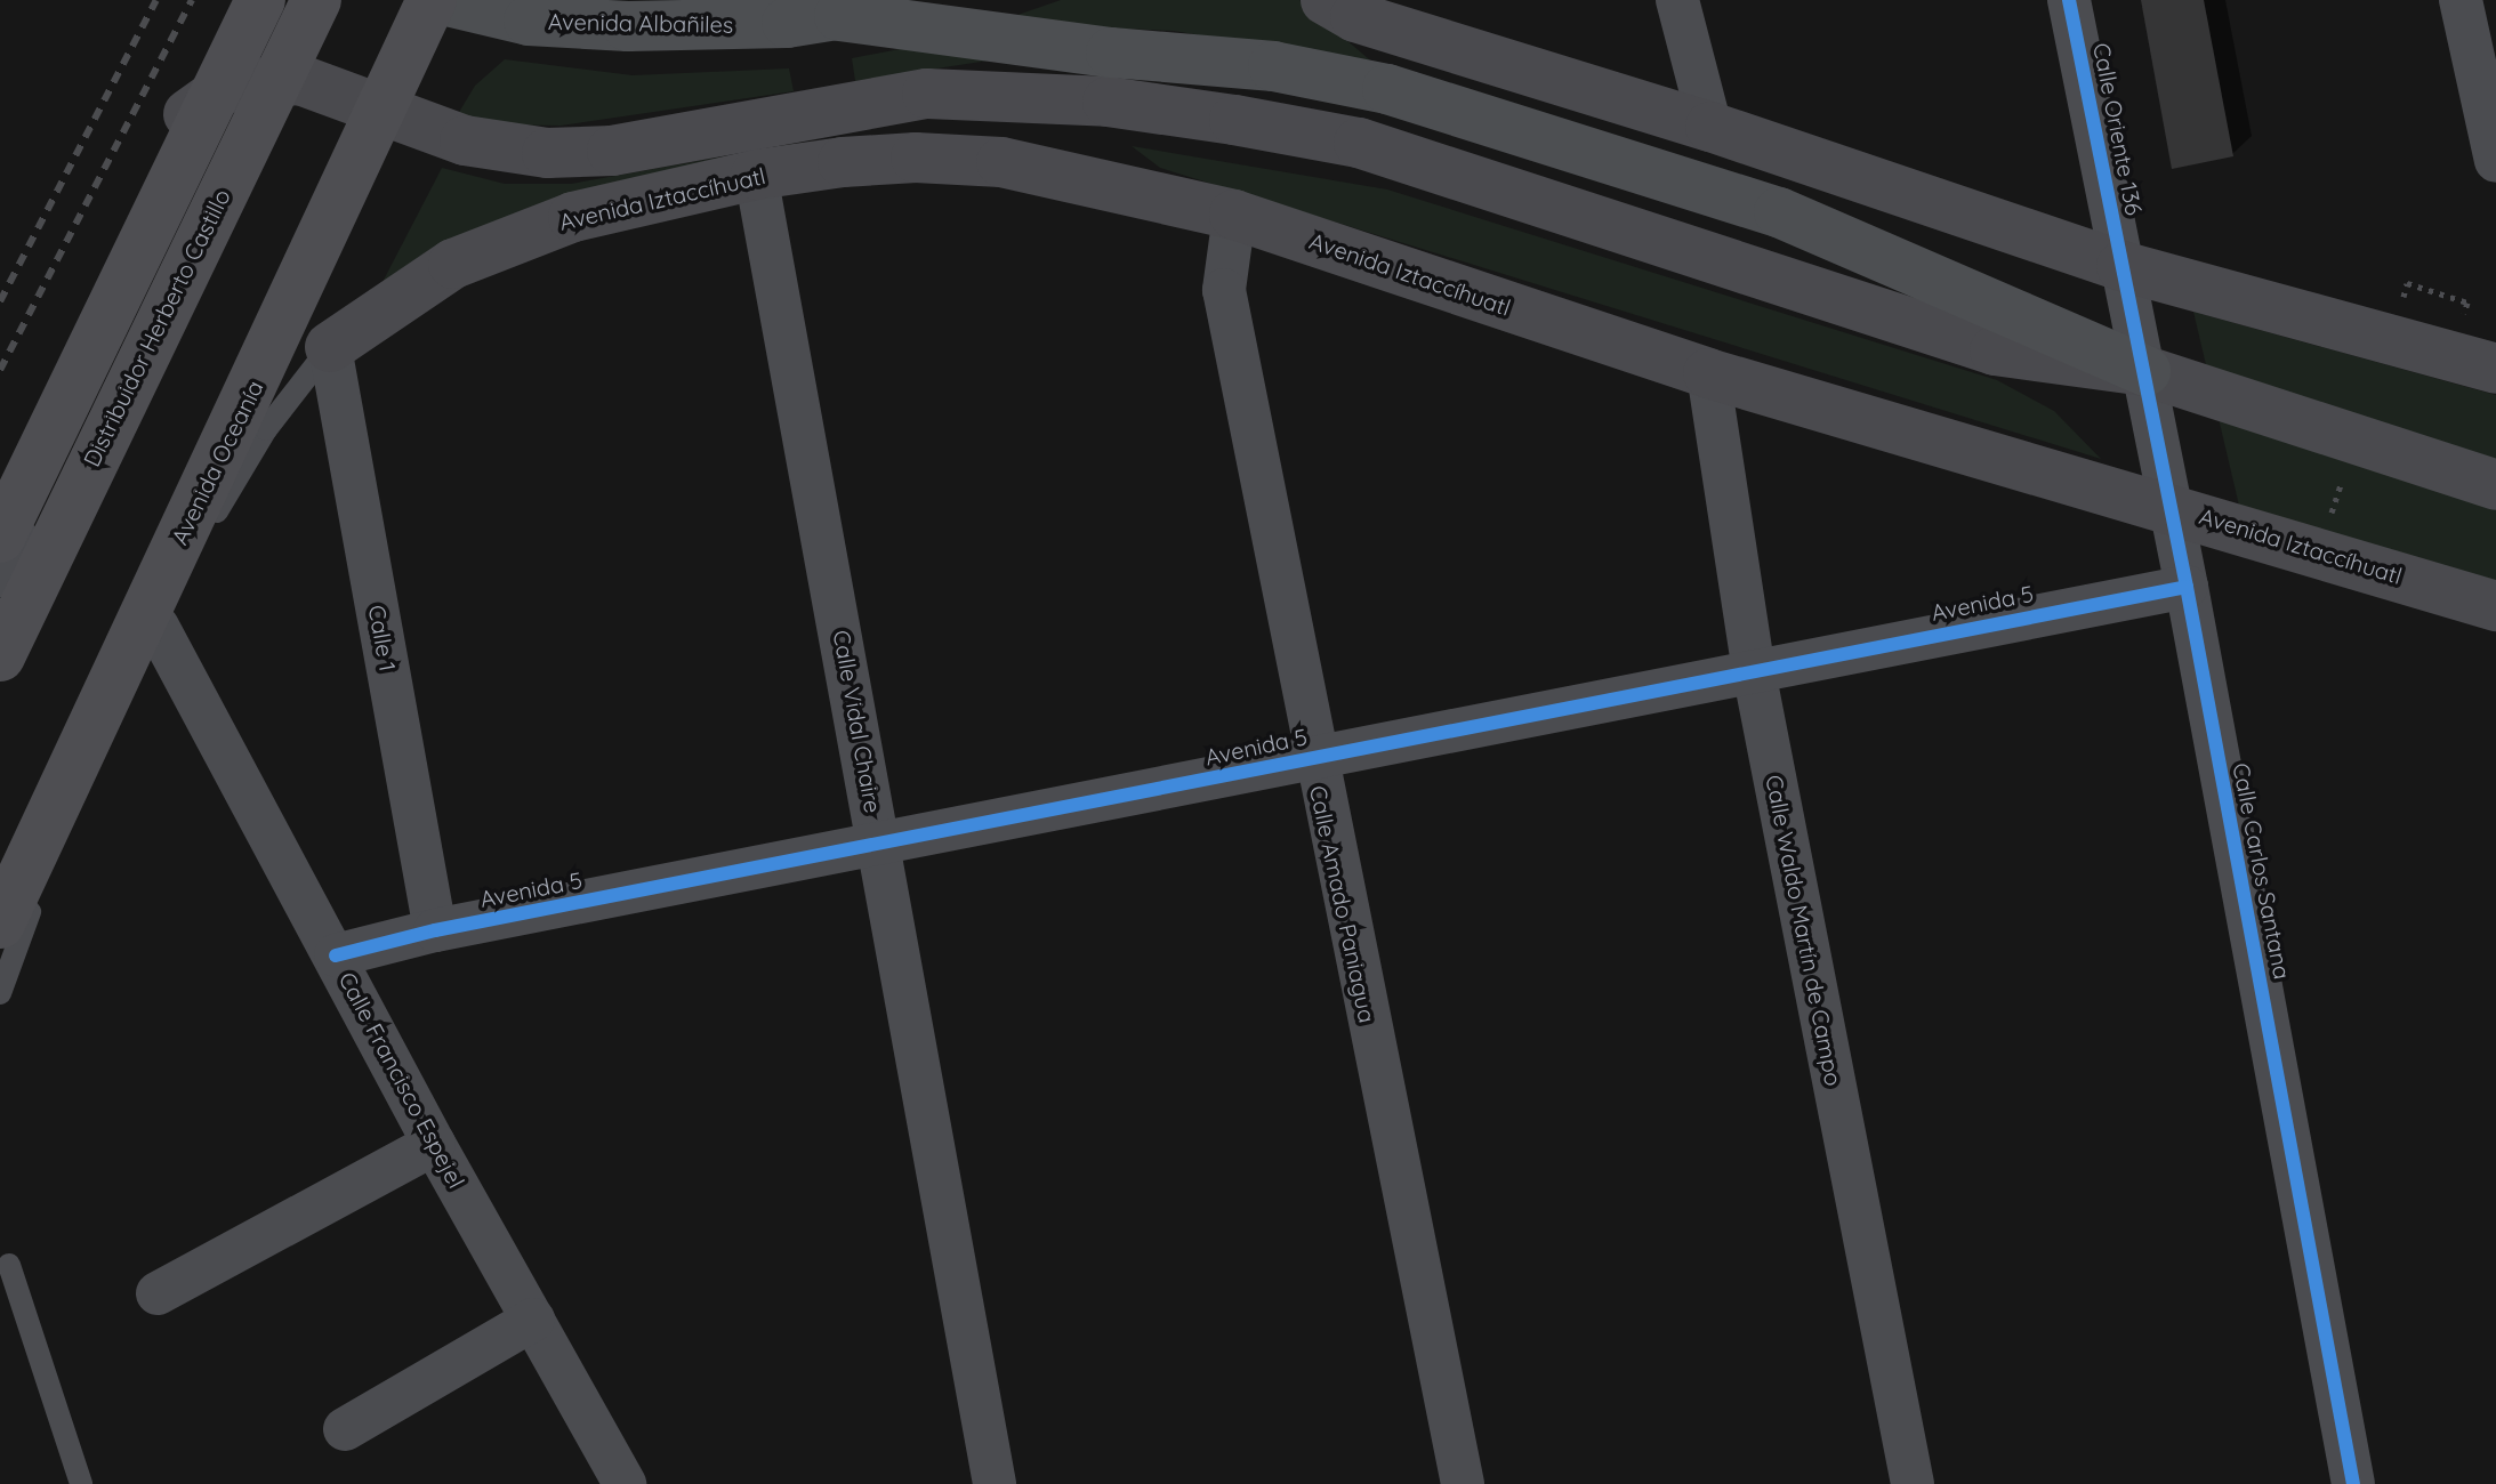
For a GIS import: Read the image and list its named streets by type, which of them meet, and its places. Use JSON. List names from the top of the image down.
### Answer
{
  "streets": {
    "highway": ["Distribuidor Herberto Castillo", "Avenida Oceanía"],
    "main road": ["Avenida Albañiles", "Avenida Iztaccíhuatl"],
    "street": [
      "Calle Oriente 136",
      "Avenida 5",
      "Calle 1",
      "Calle Vidal Chaire",
      "Calle Carlos Santana",
      "Calle Amado Paniagua",
      "Calle Waldo Martín de Campo",
      "Calle Francisco Espejel"
    ]
  },
  "crossings": [
    ["Calle Oriente 136", "Calle Carlos Santana"],
    ["Avenida Iztaccíhuatl", "Calle 1"],
    ["Avenida Iztaccíhuatl", "Calle Vidal Chaire"],
    ["Avenida Iztaccíhuatl", "Calle Carlos Santana"],
    ["Avenida Iztaccíhuatl", "Calle Amado Paniagua"],
    ["Avenida Iztaccíhuatl", "Calle Waldo Martín de Campo"],
    ["Avenida 5", "Calle 1"],
    ["Avenida 5", "Calle Vidal Chaire"],
    ["Avenida 5", "Calle Carlos Santana"],
    ["Avenida 5", "Calle Amado Paniagua"],
    ["Avenida 5", "Calle Waldo Martín de Campo"],
    ["Avenida 5", "Calle Francisco Espejel"]
  ]
}
